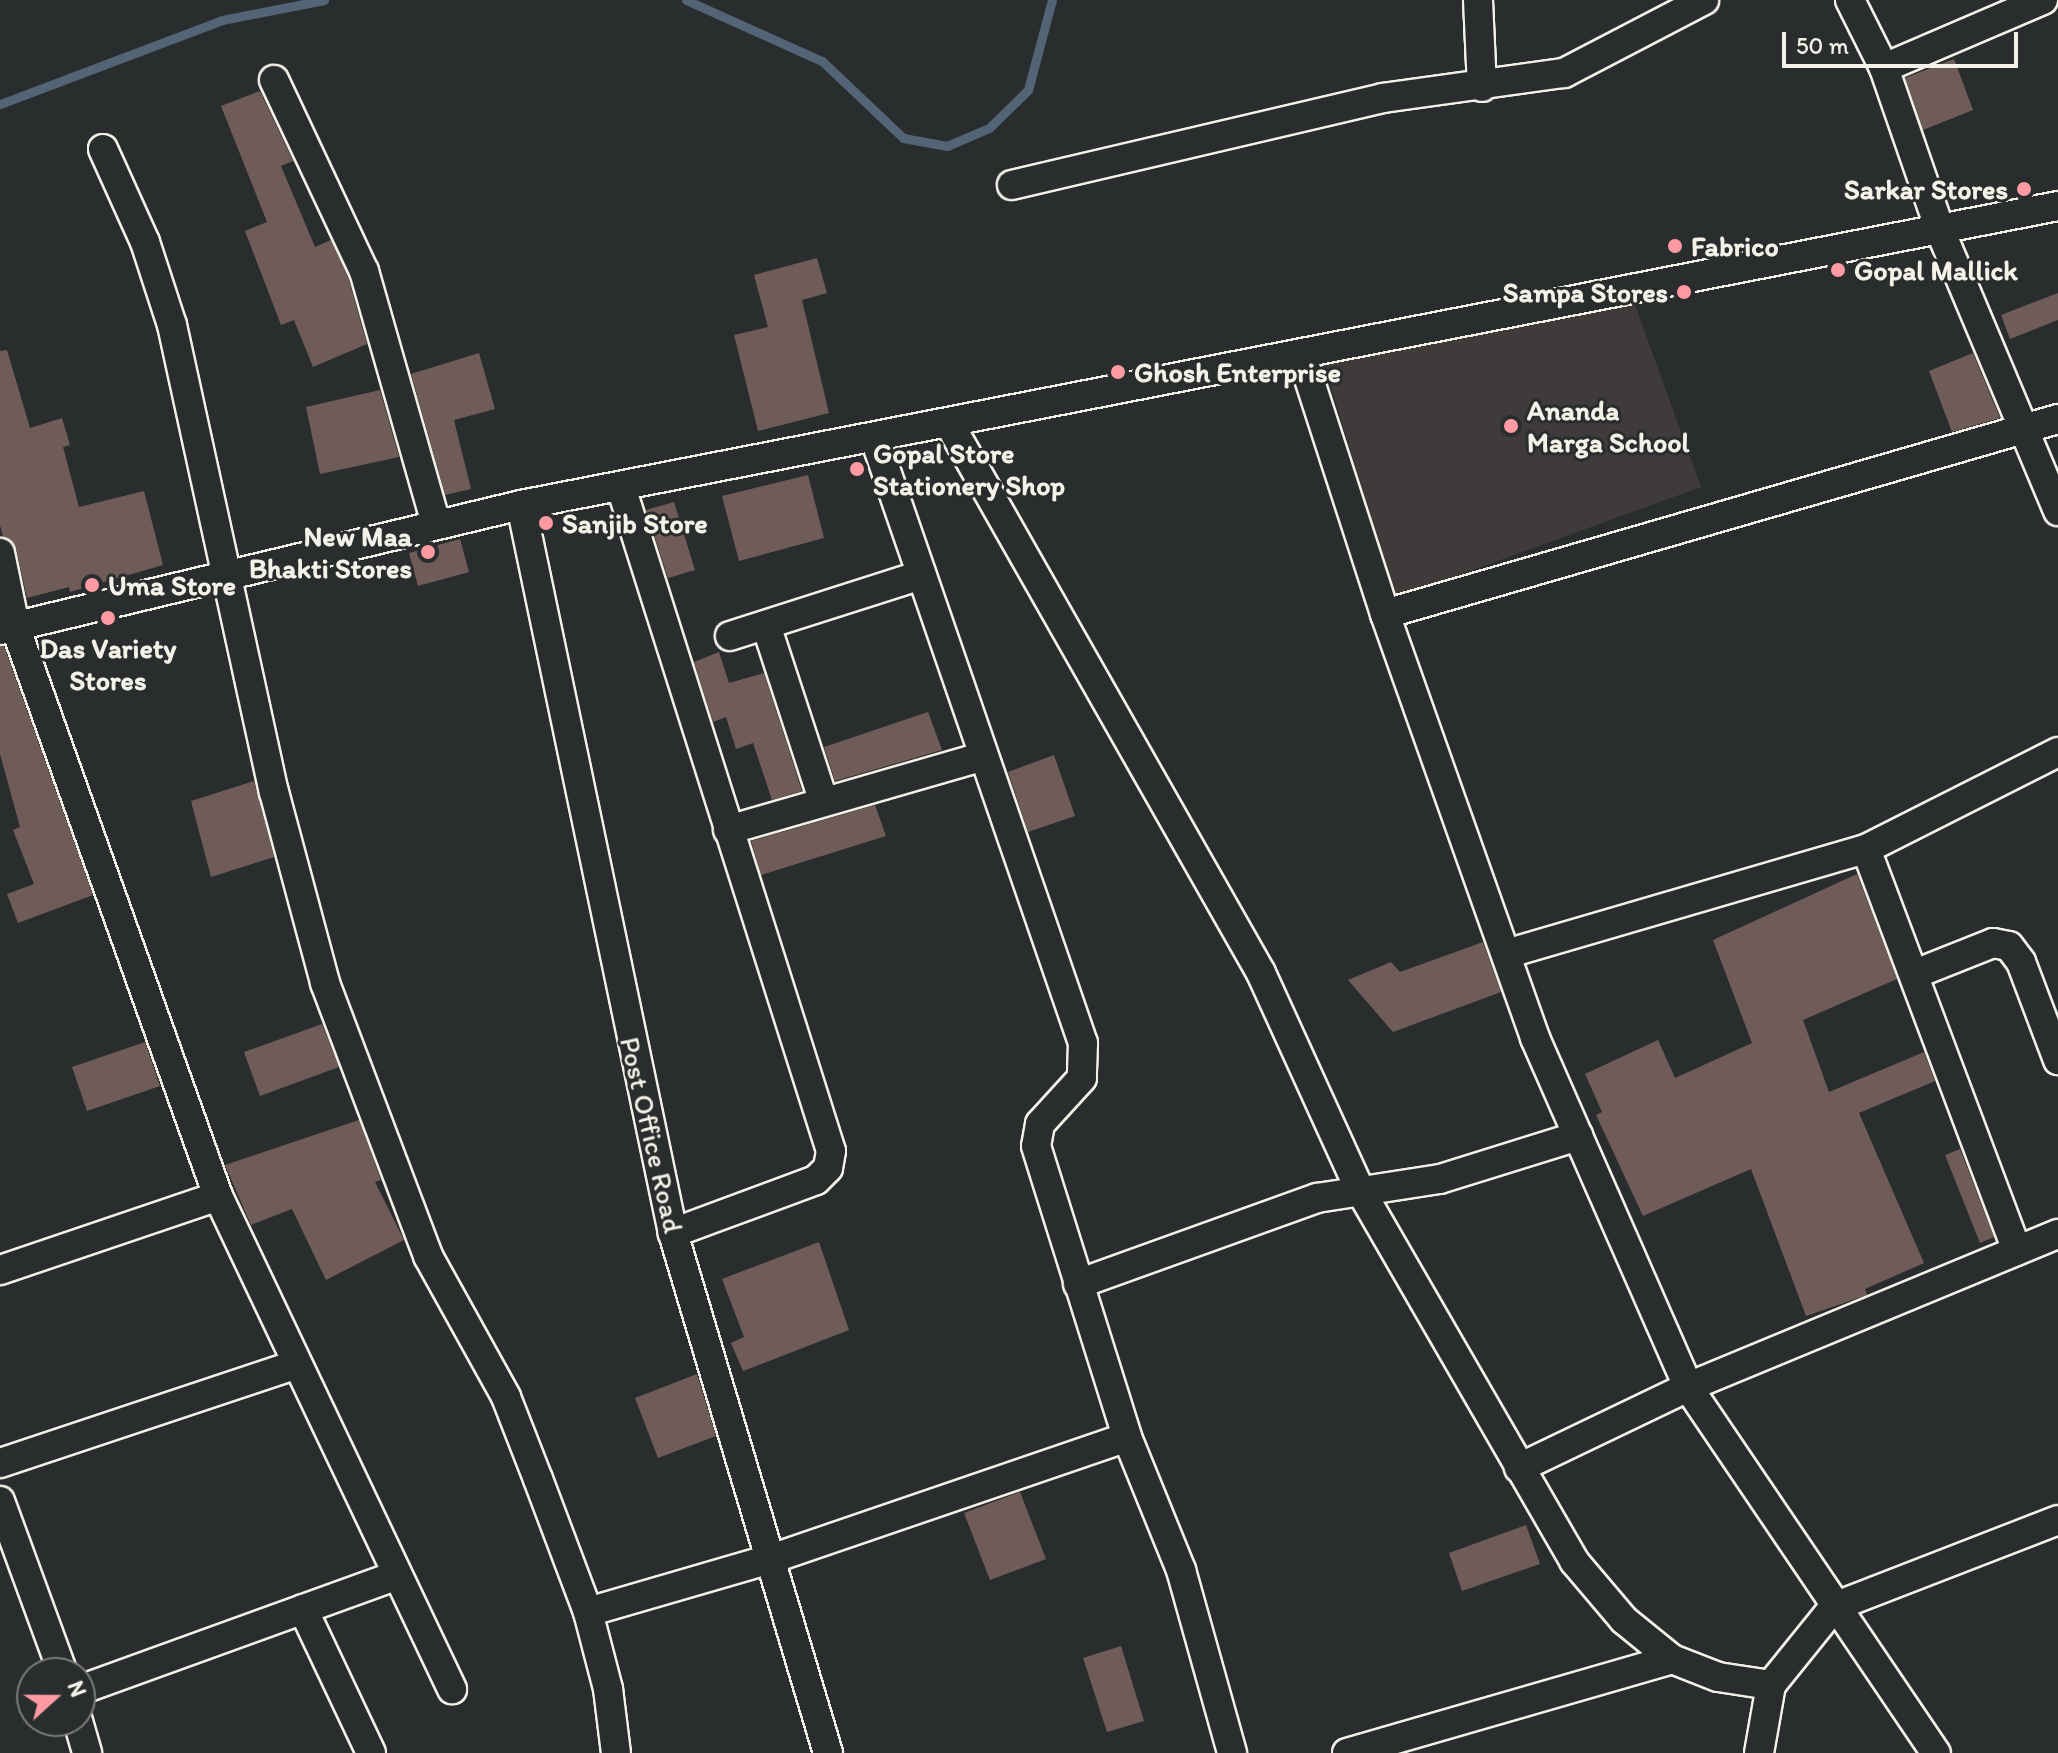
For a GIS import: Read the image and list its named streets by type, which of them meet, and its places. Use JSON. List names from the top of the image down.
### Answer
{
  "streets": {
    "street": ["Post Office Road"]
  },
  "places": [
    "Sarkar Stores",
    "Fabrico",
    "Gopal Mallick",
    "Sampa Stores",
    "Ghosh Enterprise",
    "Ananda Marga School",
    "Gopal Store Stationery Shop",
    "Sanjib Store",
    "New Maa Bhakti Stores",
    "Uma Store",
    "Das Variety Stores"
  ],
  "scale_bar": "50 m",
  "north": "right"
}
